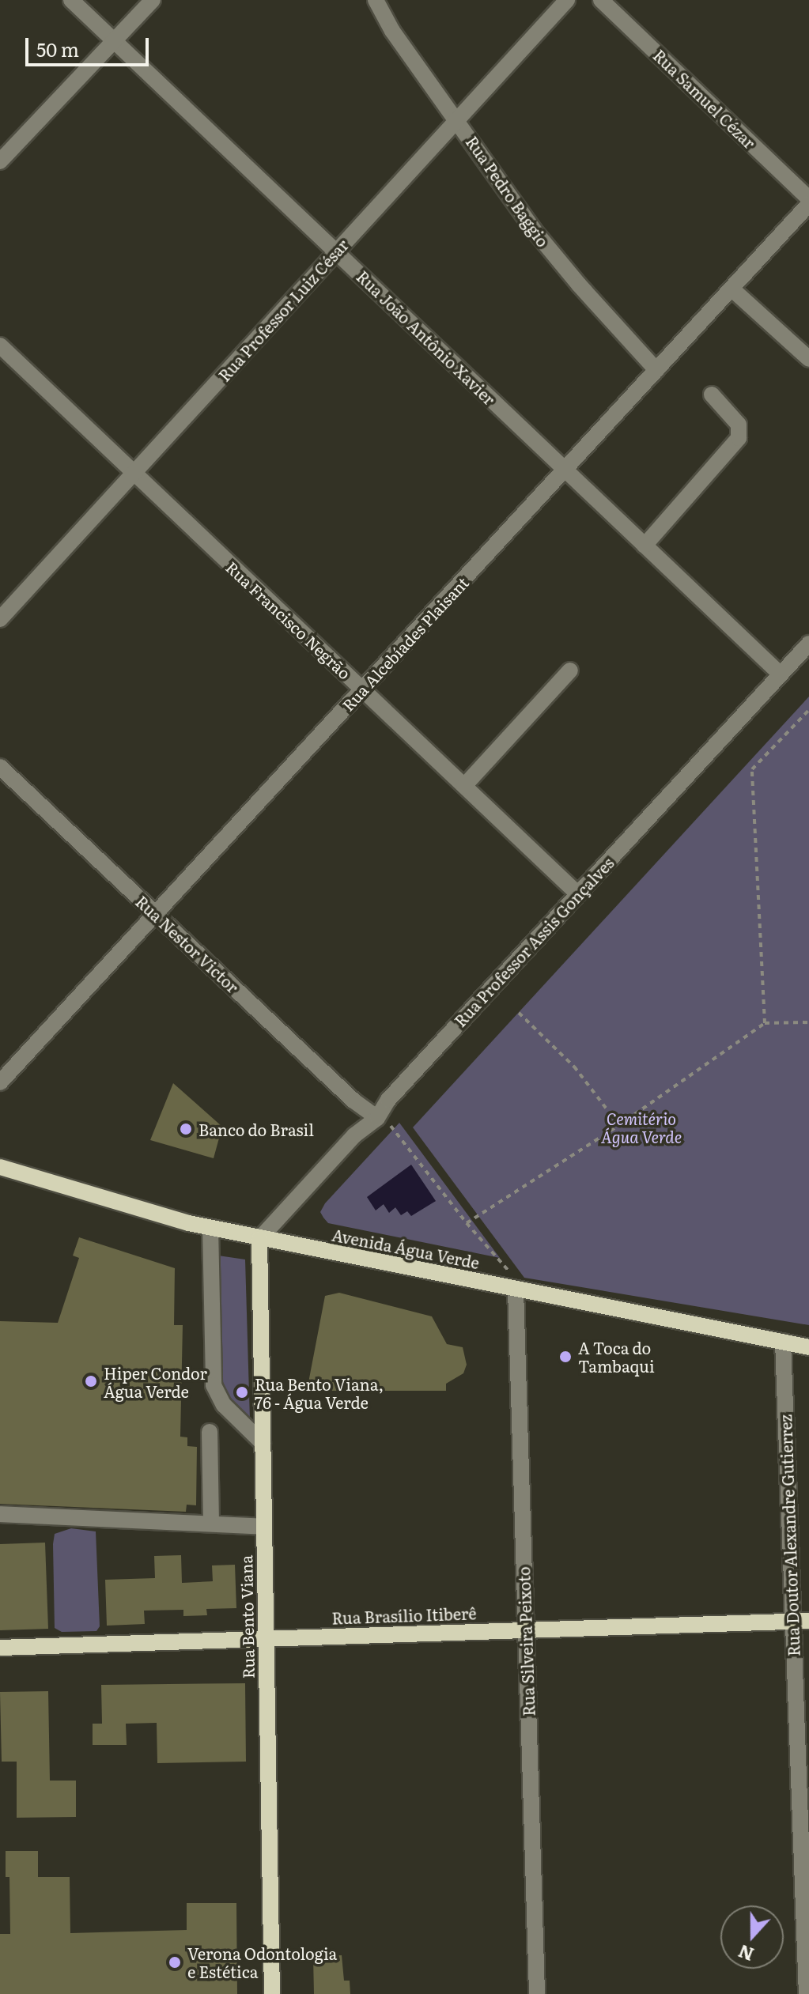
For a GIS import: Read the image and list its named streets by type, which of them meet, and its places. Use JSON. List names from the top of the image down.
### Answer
{
  "streets": {
    "main road": ["Avenida Água Verde", "Rua Brasílio Itiberê", "Rua Bento Viana"],
    "street": [
      "Rua Samuel Cézar",
      "Rua Pedro Baggio",
      "Rua Professor Luiz César",
      "Rua João Antônio Xavier",
      "Rua Francisco Negrão",
      "Rua Alcebíades Plaisant",
      "Rua Professor Assis Gonçalves",
      "Rua Nestor Victor",
      "Rua Doutor Alexandre Gutierrez",
      "Rua Silveira Peixoto"
    ]
  },
  "crossings": [
    ["Rua Pedro Baggio", "Rua Professor Luiz César"],
    ["Rua Pedro Baggio", "Rua Alcebíades Plaisant"],
    ["Rua Professor Luiz César", "Rua João Antônio Xavier"],
    ["Rua Professor Luiz César", "Rua Francisco Negrão"],
    ["Rua João Antônio Xavier", "Rua Alcebíades Plaisant"],
    ["Rua João Antônio Xavier", "Rua Professor Assis Gonçalves"],
    ["Rua Francisco Negrão", "Rua Alcebíades Plaisant"],
    ["Rua Francisco Negrão", "Rua Professor Assis Gonçalves"],
    ["Rua Alcebíades Plaisant", "Rua Nestor Victor"],
    ["Rua Professor Assis Gonçalves", "Rua Nestor Victor"],
    ["Rua Professor Assis Gonçalves", "Avenida Água Verde"],
    ["Rua Professor Assis Gonçalves", "Rua Bento Viana"],
    ["Avenida Água Verde", "Rua Doutor Alexandre Gutierrez"],
    ["Avenida Água Verde", "Rua Bento Viana"],
    ["Avenida Água Verde", "Rua Silveira Peixoto"],
    ["Rua Doutor Alexandre Gutierrez", "Rua Brasílio Itiberê"],
    ["Rua Brasílio Itiberê", "Rua Bento Viana"],
    ["Rua Brasílio Itiberê", "Rua Silveira Peixoto"]
  ],
  "parks": ["Cemitério Água Verde"],
  "places": [
    "Banco do Brasil",
    "A Toca do Tambaqui",
    "Hiper Condor Água Verde",
    "Rua Bento Viana, 76 - Água Verde",
    "Verona Odontologia e Estética"
  ],
  "scale_bar": "50 m",
  "north": "bottom"
}
